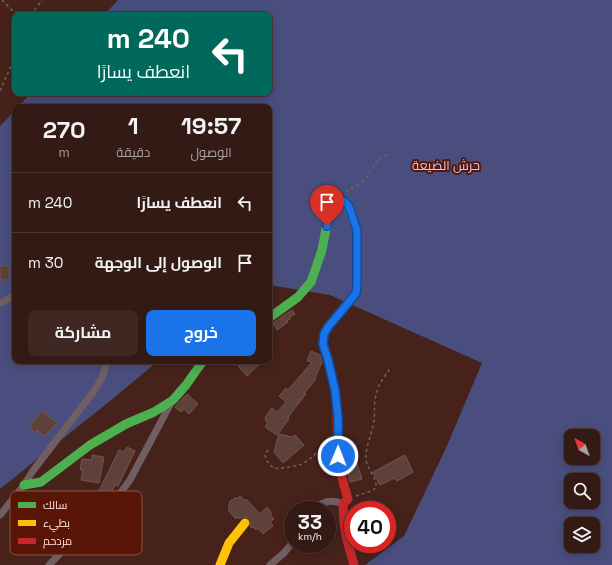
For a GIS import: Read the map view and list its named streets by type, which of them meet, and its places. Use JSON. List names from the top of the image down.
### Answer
{
  "parks": ["حرش الضيعة"],
  "legend": ["سالك", "بطيء", "مزدحم"],
  "north": "top left",
  "page": {
    "turn": ["240 m", "انعطف يسارًا"],
    "eta": [
      "19:57",
      "الوصول",
      "1",
      "دقيقة",
      "270",
      "m"
    ],
    "list": [
      {
        "name": "انعطف يسارًا",
        "value": "240 m"
      },
      {
        "name": "الوصول إلى الوجهة",
        "value": "30 m"
      }
    ],
    "buttons": ["خروج", "مشاركة"],
    "speed": "33 km/h",
    "limit": "40"
  }
}
